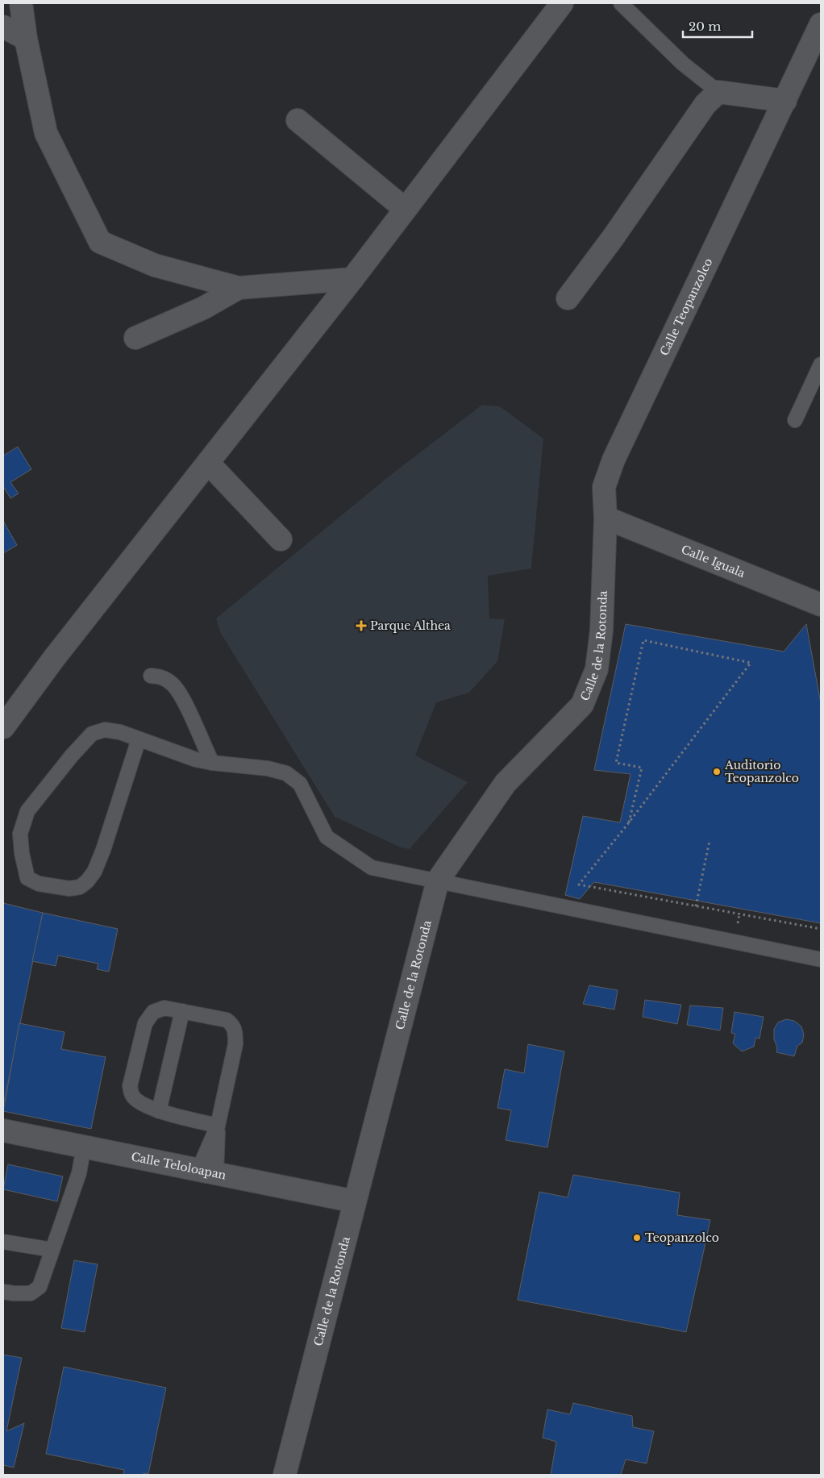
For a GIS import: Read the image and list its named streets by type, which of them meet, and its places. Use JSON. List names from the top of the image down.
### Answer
{
  "streets": {
    "street": [
      "Calle Teopanzolco",
      "Calle Iguala",
      "Calle de la Rotonda",
      "Calle Teloloapan"
    ]
  },
  "crossings": [
    ["Calle Teopanzolco", "Calle Iguala"],
    ["Calle Teopanzolco", "Calle de la Rotonda"],
    ["Calle Iguala", "Calle de la Rotonda"],
    ["Calle de la Rotonda", "Calle Teloloapan"]
  ],
  "places": {
    "health": ["Parque Althea"],
    "other": ["Auditorio Teopanzolco", "Teopanzolco"]
  },
  "scale_bar": "20 m"
}
